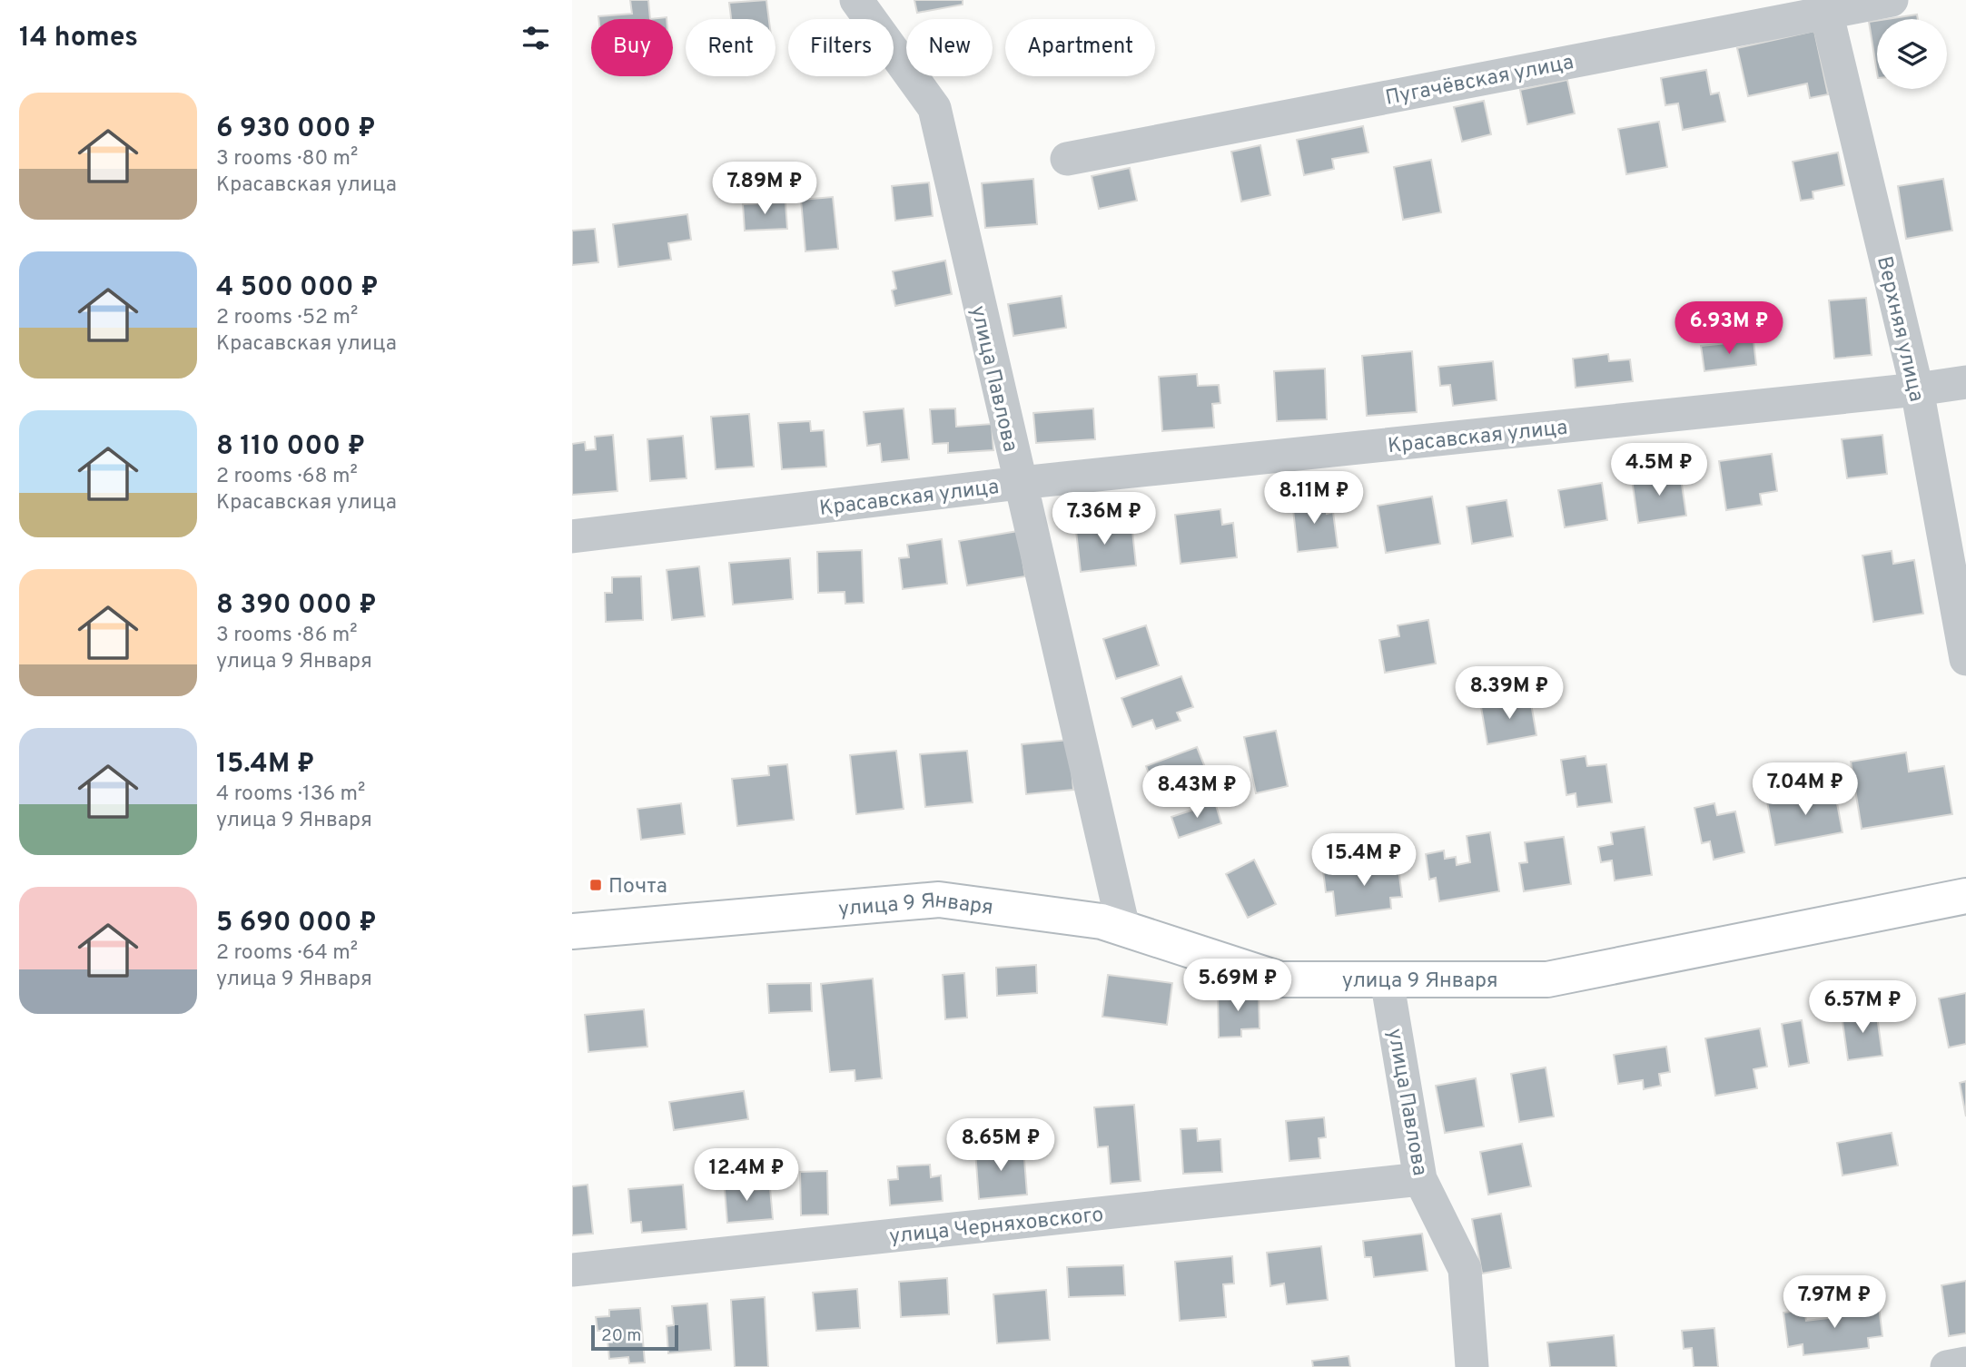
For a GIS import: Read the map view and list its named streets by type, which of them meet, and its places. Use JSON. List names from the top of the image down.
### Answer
{
  "streets": {
    "main road": ["улица 9 Января"],
    "street": [
      "Пугачёвская улица",
      "Верхняя улица",
      "улица Павлова",
      "Красавская улица",
      "улица Черняховского"
    ]
  },
  "crossings": [
    ["Пугачёвская улица", "Верхняя улица"],
    ["Верхняя улица", "Красавская улица"],
    ["улица Павлова", "Красавская улица"],
    ["улица Павлова", "улица 9 Января"],
    ["улица Павлова", "улица Черняховского"]
  ],
  "places": {
    "transit": ["Почта"]
  },
  "scale_bar": "20 m",
  "page": {
    "heading": "14 homes",
    "chip": [
      "Buy",
      "Rent",
      "Filters",
      "New",
      "Apartment"
    ],
    "list": [
      {
        "name": "6 930 000 ₽",
        "note": "3 rooms · 80 m² · Красавская улица"
      },
      {
        "name": "4 500 000 ₽",
        "note": "2 rooms · 52 m² · Красавская улица"
      },
      {
        "name": "8 110 000 ₽",
        "note": "2 rooms · 68 m² · Красавская улица"
      },
      {
        "name": "8 390 000 ₽",
        "note": "3 rooms · 86 m² · улица 9 Января"
      },
      {
        "name": "15.4M ₽",
        "note": "4 rooms · 136 m² · улица 9 Января"
      },
      {
        "name": "5 690 000 ₽",
        "note": "2 rooms · 64 m² · улица 9 Января"
      }
    ],
    "price": [
      "7.89M ₽",
      "6.93M ₽",
      "4.5M ₽",
      "8.11M ₽",
      "7.36M ₽",
      "8.39M ₽",
      "7.04M ₽",
      "8.43M ₽",
      "15.4M ₽",
      "5.69M ₽",
      "6.57M ₽",
      "8.65M ₽",
      "12.4M ₽",
      "7.97M ₽"
    ],
    "scale": "20 m"
  }
}
